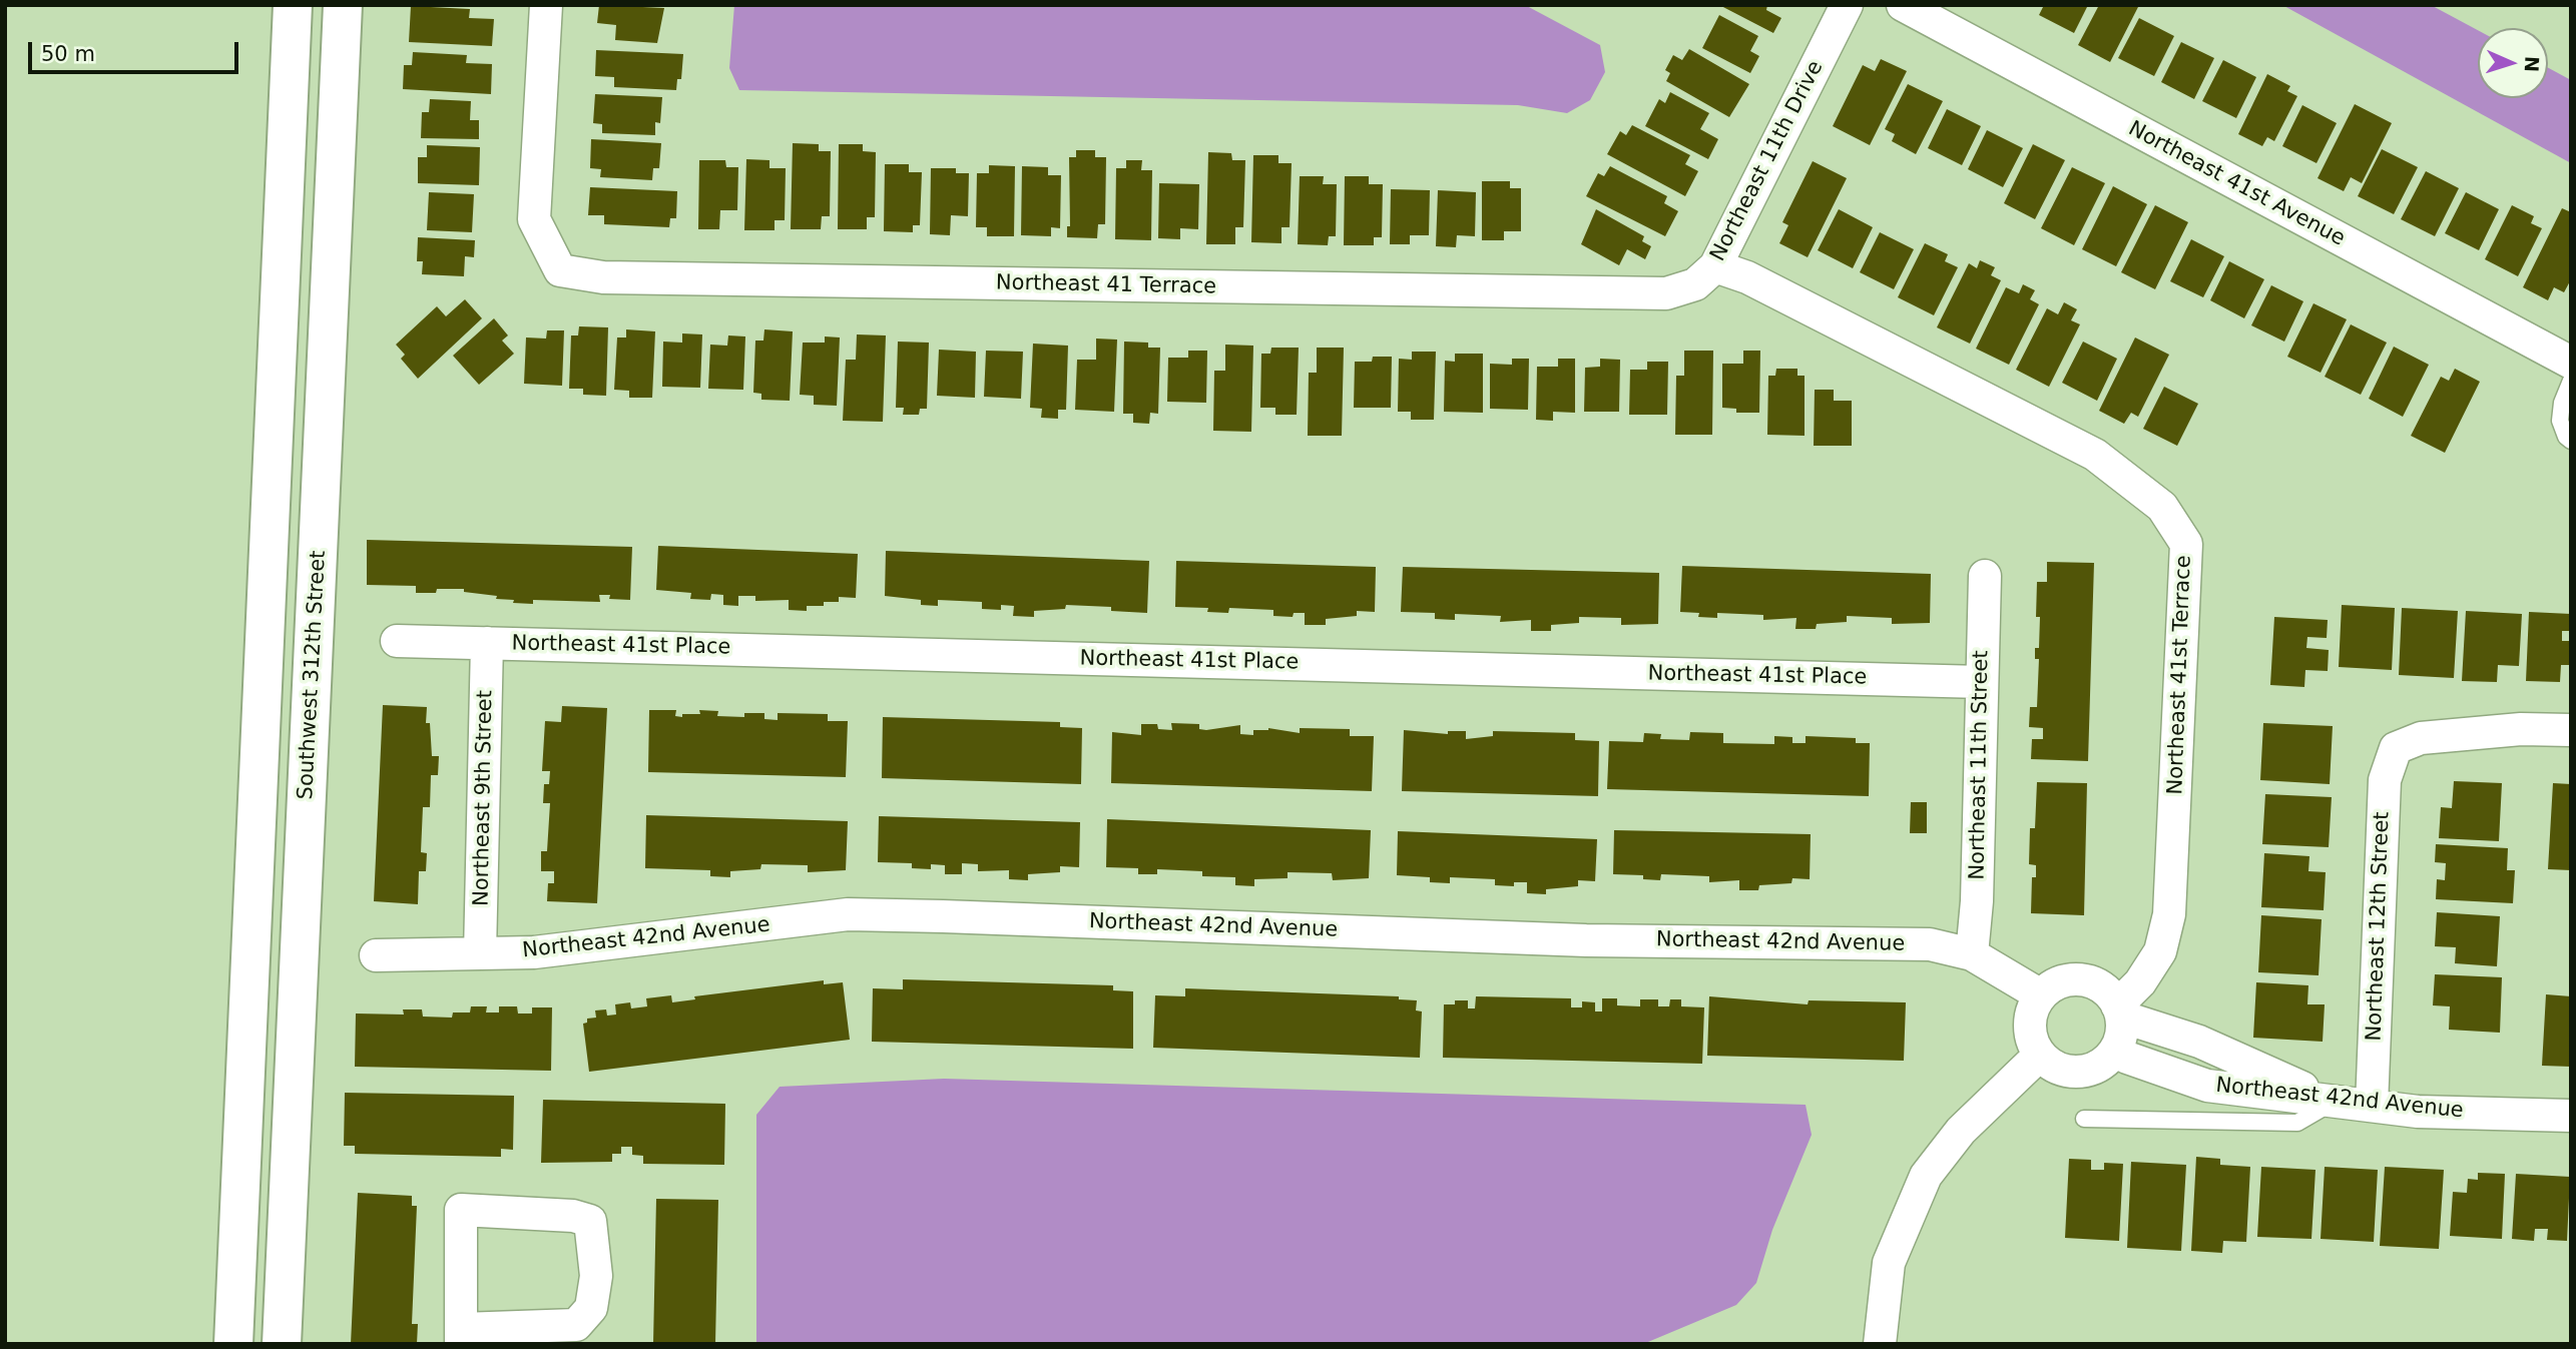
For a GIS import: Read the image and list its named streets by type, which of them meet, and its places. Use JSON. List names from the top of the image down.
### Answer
{
  "streets": {
    "main road": ["Southwest 312th Street"],
    "street": [
      "Northeast 11th Drive",
      "Northeast 41st Avenue",
      "Northeast 41 Terrace",
      "Northeast 41st Place",
      "Northeast 41st Terrace",
      "Northeast 11th Street",
      "Northeast 9th Street",
      "Northeast 42nd Avenue",
      "Northeast 12th Street"
    ]
  },
  "crossings": [
    ["Northeast 11th Drive", "Northeast 41 Terrace"],
    ["Northeast 11th Drive", "Northeast 41st Terrace"],
    ["Northeast 41st Place", "Northeast 11th Street"],
    ["Northeast 41st Place", "Northeast 9th Street"],
    ["Northeast 41st Terrace", "Northeast 42nd Avenue"],
    ["Northeast 11th Street", "Northeast 42nd Avenue"],
    ["Northeast 9th Street", "Northeast 42nd Avenue"],
    ["Northeast 42nd Avenue", "Northeast 12th Street"]
  ],
  "scale_bar": "50 m",
  "north": "right"
}
